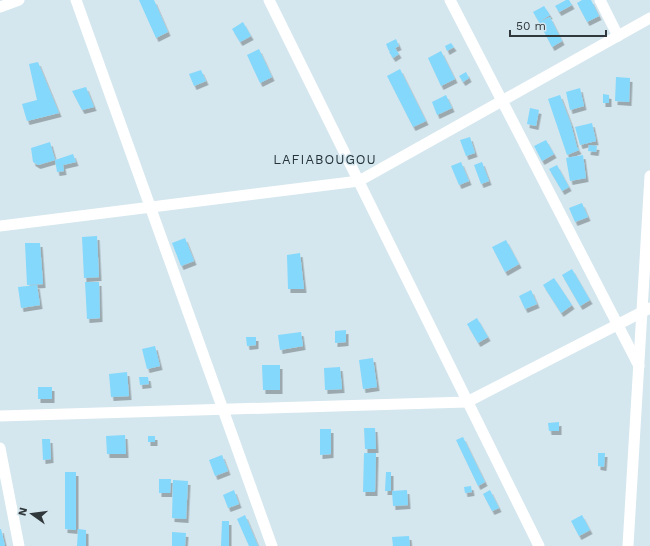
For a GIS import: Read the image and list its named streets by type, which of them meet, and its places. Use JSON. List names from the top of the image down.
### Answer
{
  "districts": ["LAFIABOUGOU"],
  "scale_bar": "50 m",
  "north": "left"
}
